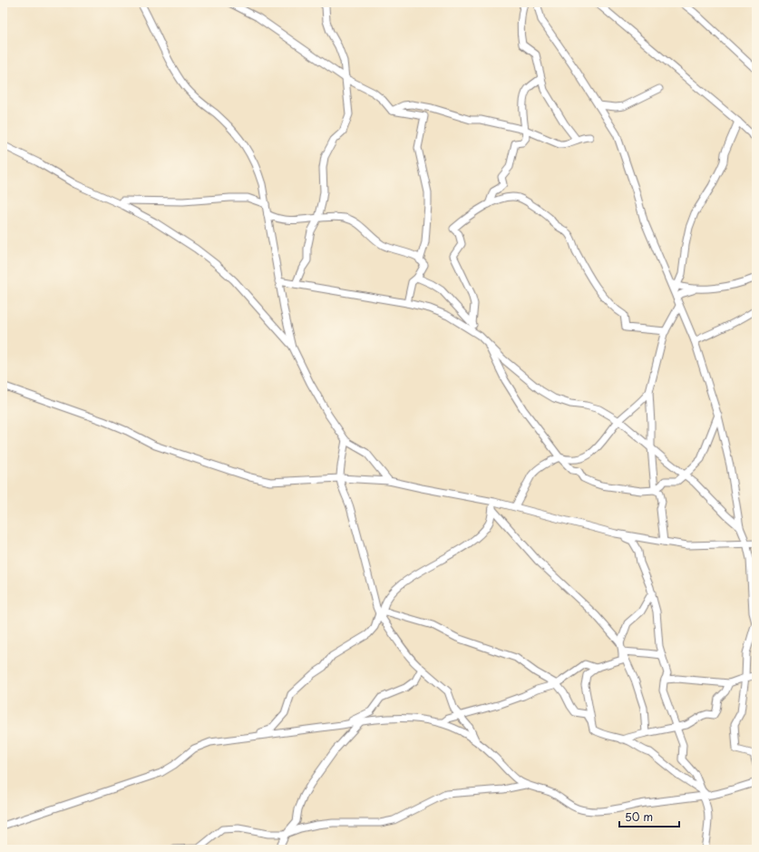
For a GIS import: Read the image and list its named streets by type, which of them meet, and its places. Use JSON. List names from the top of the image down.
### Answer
{
  "scale_bar": "50 m"
}
